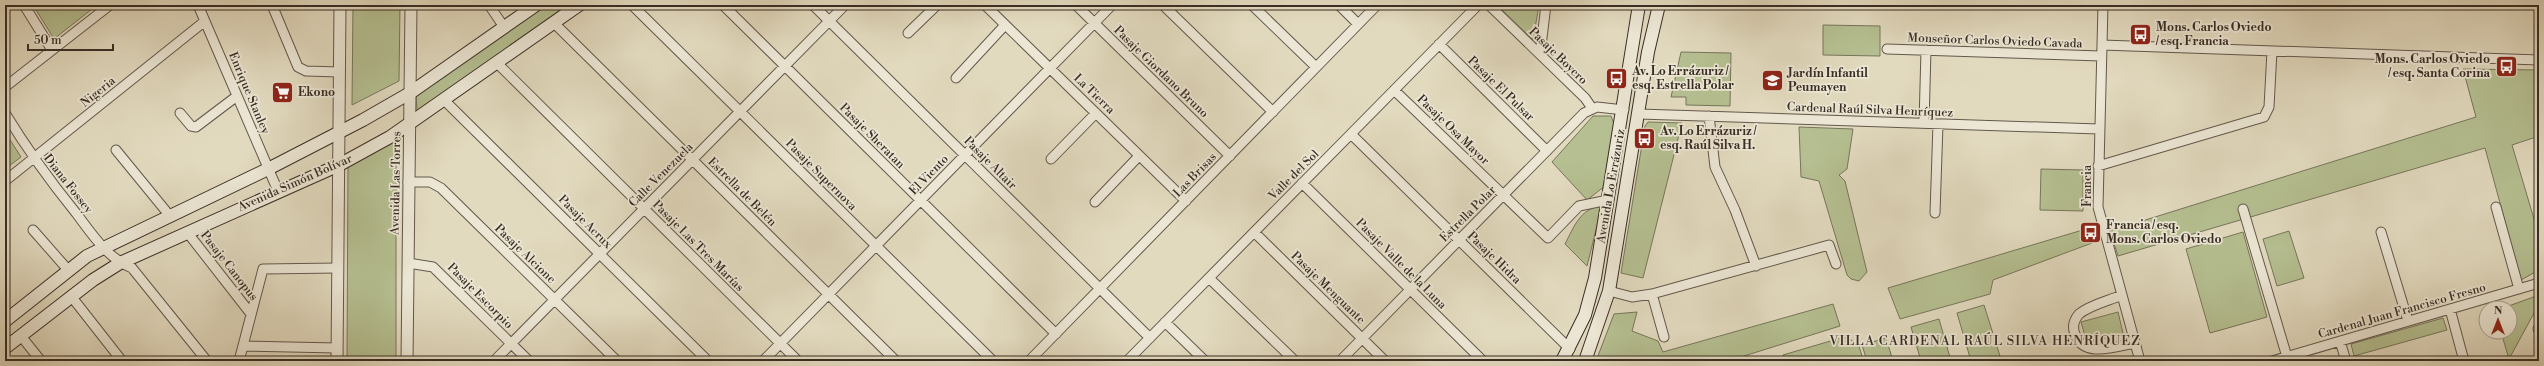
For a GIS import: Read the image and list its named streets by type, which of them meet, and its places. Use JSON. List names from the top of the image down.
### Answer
{
  "streets": {
    "main road": ["Avenida Simón Bolívar", "Avenida Lo Errázuriz"],
    "street": [
      "Monseñor Carlos Oviedo Cavada",
      "Pasaje Boyero",
      "Pasaje Giordano Bruno",
      "Pasaje El Pulsar",
      "Nigeria",
      "Enrique Stanley",
      "La Tierra",
      "Cardenal Raúl Silva Henríquez",
      "Pasaje Osa Mayor",
      "Pasaje Sheratan",
      "Pasaje Altair",
      "Calle Venezuela",
      "Pasaje Supernova",
      "El Viento",
      "Las Brisas",
      "Valle del Sol",
      "Avenida Las Torres",
      "Diana Fossey",
      "Francia",
      "Estrella de Belén",
      "Estrella Polar",
      "Pasaje Acrux",
      "Pasaje Las Tres Marías",
      "Pasaje Alcione",
      "Pasaje Hidra",
      "Pasaje Valle de la Luna",
      "Pasaje Canopus",
      "Pasaje Menguante",
      "Pasaje Escorpio",
      "Cardenal Juan Francisco Fresno"
    ]
  },
  "crossings": [
    ["Monseñor Carlos Oviedo Cavada", "Francia"],
    ["Pasaje Boyero", "Estrella Polar"],
    ["Pasaje Giordano Bruno", "El Viento"],
    ["Pasaje Giordano Bruno", "Las Brisas"],
    ["Pasaje El Pulsar", "Valle del Sol"],
    ["Pasaje El Pulsar", "Estrella Polar"],
    ["Nigeria", "Enrique Stanley"],
    ["Nigeria", "Diana Fossey"],
    ["Enrique Stanley", "Avenida Simón Bolívar"],
    ["La Tierra", "El Viento"],
    ["La Tierra", "Las Brisas"],
    ["Cardenal Raúl Silva Henríquez", "Avenida Lo Errázuriz"],
    ["Cardenal Raúl Silva Henríquez", "Francia"],
    ["Pasaje Osa Mayor", "Valle del Sol"],
    ["Pasaje Osa Mayor", "Avenida Lo Errázuriz"],
    ["Pasaje Osa Mayor", "Estrella Polar"],
    ["Pasaje Sheratan", "Calle Venezuela"],
    ["Pasaje Sheratan", "El Viento"],
    ["Pasaje Sheratan", "Las Brisas"],
    ["Pasaje Altair", "Calle Venezuela"],
    ["Pasaje Altair", "El Viento"],
    ["Pasaje Altair", "Las Brisas"],
    ["Pasaje Altair", "Valle del Sol"],
    ["Calle Venezuela", "Pasaje Supernova"],
    ["Calle Venezuela", "Estrella de Belén"],
    ["Calle Venezuela", "Pasaje Acrux"],
    ["Calle Venezuela", "Pasaje Las Tres Marías"],
    ["Calle Venezuela", "Pasaje Alcione"],
    ["Calle Venezuela", "Pasaje Escorpio"],
    ["Pasaje Supernova", "El Viento"],
    ["El Viento", "Estrella de Belén"],
    ["El Viento", "Pasaje Las Tres Marías"],
    ["Valle del Sol", "Pasaje Hidra"],
    ["Valle del Sol", "Pasaje Valle de la Luna"],
    ["Valle del Sol", "Pasaje Menguante"],
    ["Avenida Simón Bolívar", "Avenida Las Torres"],
    ["Avenida Simón Bolívar", "Diana Fossey"],
    ["Avenida Simón Bolívar", "Estrella de Belén"],
    ["Avenida Simón Bolívar", "Pasaje Acrux"],
    ["Avenida Simón Bolívar", "Pasaje Las Tres Marías"],
    ["Avenida Simón Bolívar", "Pasaje Canopus"],
    ["Avenida Las Torres", "Pasaje Alcione"],
    ["Avenida Las Torres", "Pasaje Escorpio"],
    ["Avenida Lo Errázuriz", "Pasaje Hidra"],
    ["Estrella Polar", "Pasaje Hidra"],
    ["Estrella Polar", "Pasaje Valle de la Luna"],
    ["Estrella Polar", "Pasaje Menguante"]
  ],
  "districts": ["VILLA CARDENAL RAÚL SILVA HENRÍQUEZ"],
  "places": {
    "bus stop": [
      "Mons. Carlos Oviedo / esq. Francia",
      "Mons. Carlos Oviedo / esq. Santa Corina",
      "Av. Lo Errázuriz / esq. Estrella Polar",
      "Av. Lo Errázuriz / esq. Raúl Silva H.",
      "Francia / esq. Mons. Carlos Oviedo"
    ],
    "school or university": ["Jardín Infantil Peumayen"],
    "supermarket": ["Ekono"]
  },
  "scale_bar": "50 m",
  "north": "top"
}
